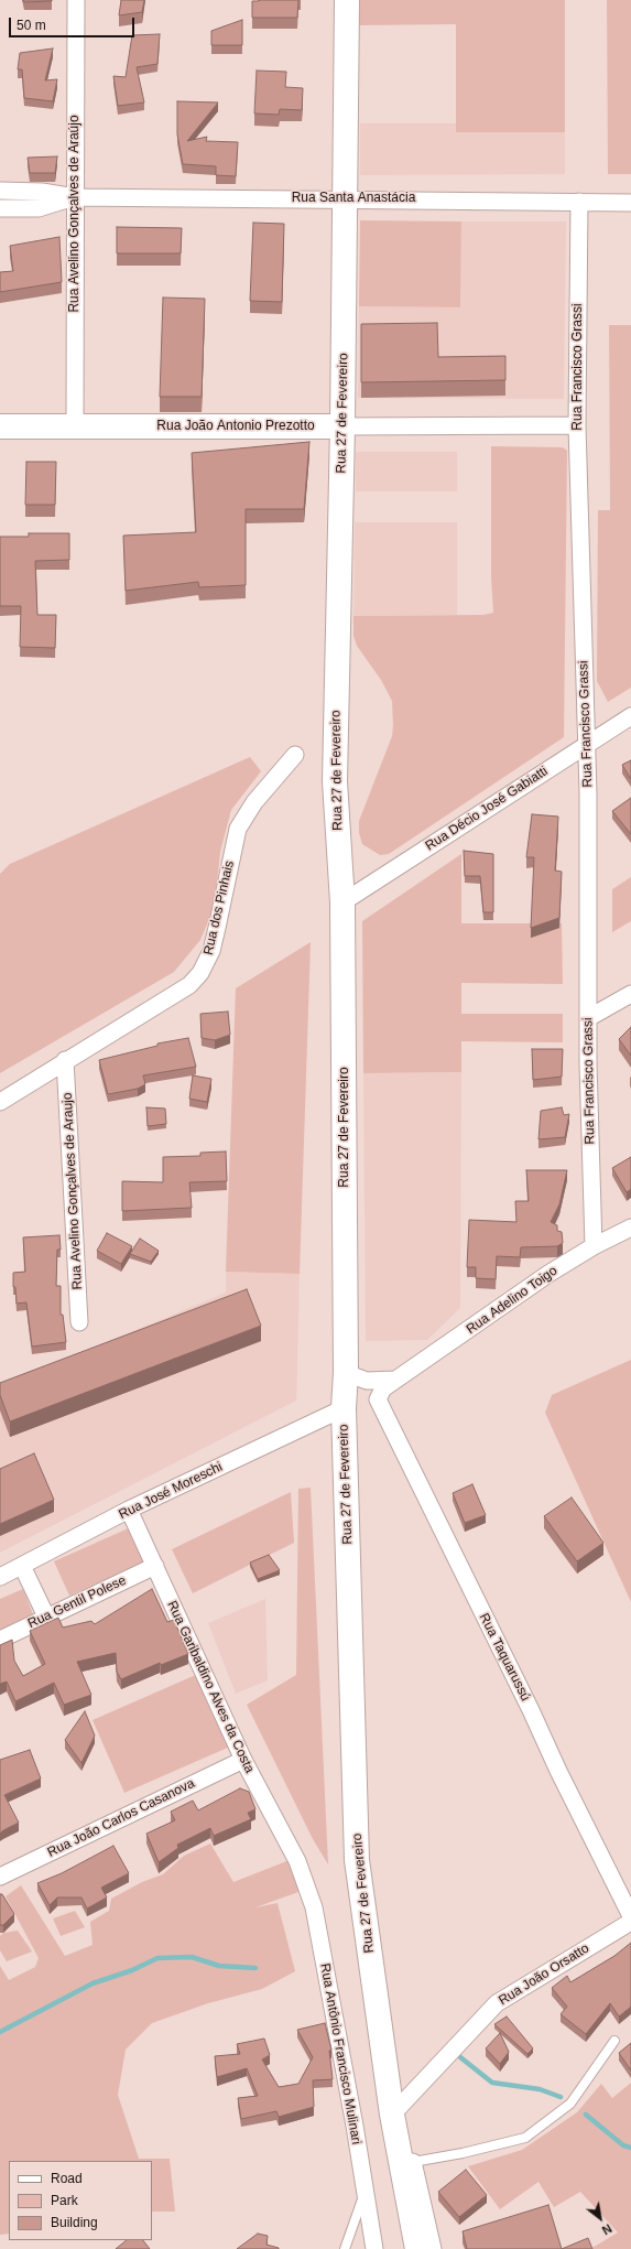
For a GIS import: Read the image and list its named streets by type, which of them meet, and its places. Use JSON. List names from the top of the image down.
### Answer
{
  "streets": {
    "main road": ["Rua 27 de Fevereiro", "Rua João Antonio Prezotto"],
    "street": [
      "Rua Santa Anastácia",
      "Rua Avelino Gonçalves de Araújo",
      "Rua Francisco Grassi",
      "Rua Décio José Gabiatti",
      "Rua dos Pinhais",
      "Rua Avelino Gonçalves de Araujo",
      "Rua Adelino Toigo",
      "Rua José Moreschi",
      "Rua Gentil Polese",
      "Rua Taquarussú",
      "Rua Garibaldino Alves da Costa",
      "Rua João Carlos Casanova",
      "Rua João Orsatto",
      "Rua Antônio Francisco Mulinari"
    ]
  },
  "crossings": [
    ["Rua Santa Anastácia", "Rua Avelino Gonçalves de Araújo"],
    ["Rua Santa Anastácia", "Rua Francisco Grassi"],
    ["Rua Santa Anastácia", "Rua 27 de Fevereiro"],
    ["Rua Avelino Gonçalves de Araújo", "Rua João Antonio Prezotto"],
    ["Rua Francisco Grassi", "Rua João Antonio Prezotto"],
    ["Rua Francisco Grassi", "Rua Décio José Gabiatti"],
    ["Rua Francisco Grassi", "Rua Adelino Toigo"],
    ["Rua 27 de Fevereiro", "Rua João Antonio Prezotto"],
    ["Rua 27 de Fevereiro", "Rua Décio José Gabiatti"],
    ["Rua 27 de Fevereiro", "Rua José Moreschi"],
    ["Rua 27 de Fevereiro", "Rua João Orsatto"],
    ["Rua dos Pinhais", "Rua Avelino Gonçalves de Araujo"],
    ["Rua Adelino Toigo", "Rua Taquarussú"],
    ["Rua José Moreschi", "Rua Garibaldino Alves da Costa"],
    ["Rua Gentil Polese", "Rua Garibaldino Alves da Costa"],
    ["Rua Garibaldino Alves da Costa", "Rua João Carlos Casanova"],
    ["Rua Garibaldino Alves da Costa", "Rua Antônio Francisco Mulinari"]
  ],
  "legend": ["Road", "Park", "Building"],
  "scale_bar": "50 m",
  "north": "bottom right"
}
